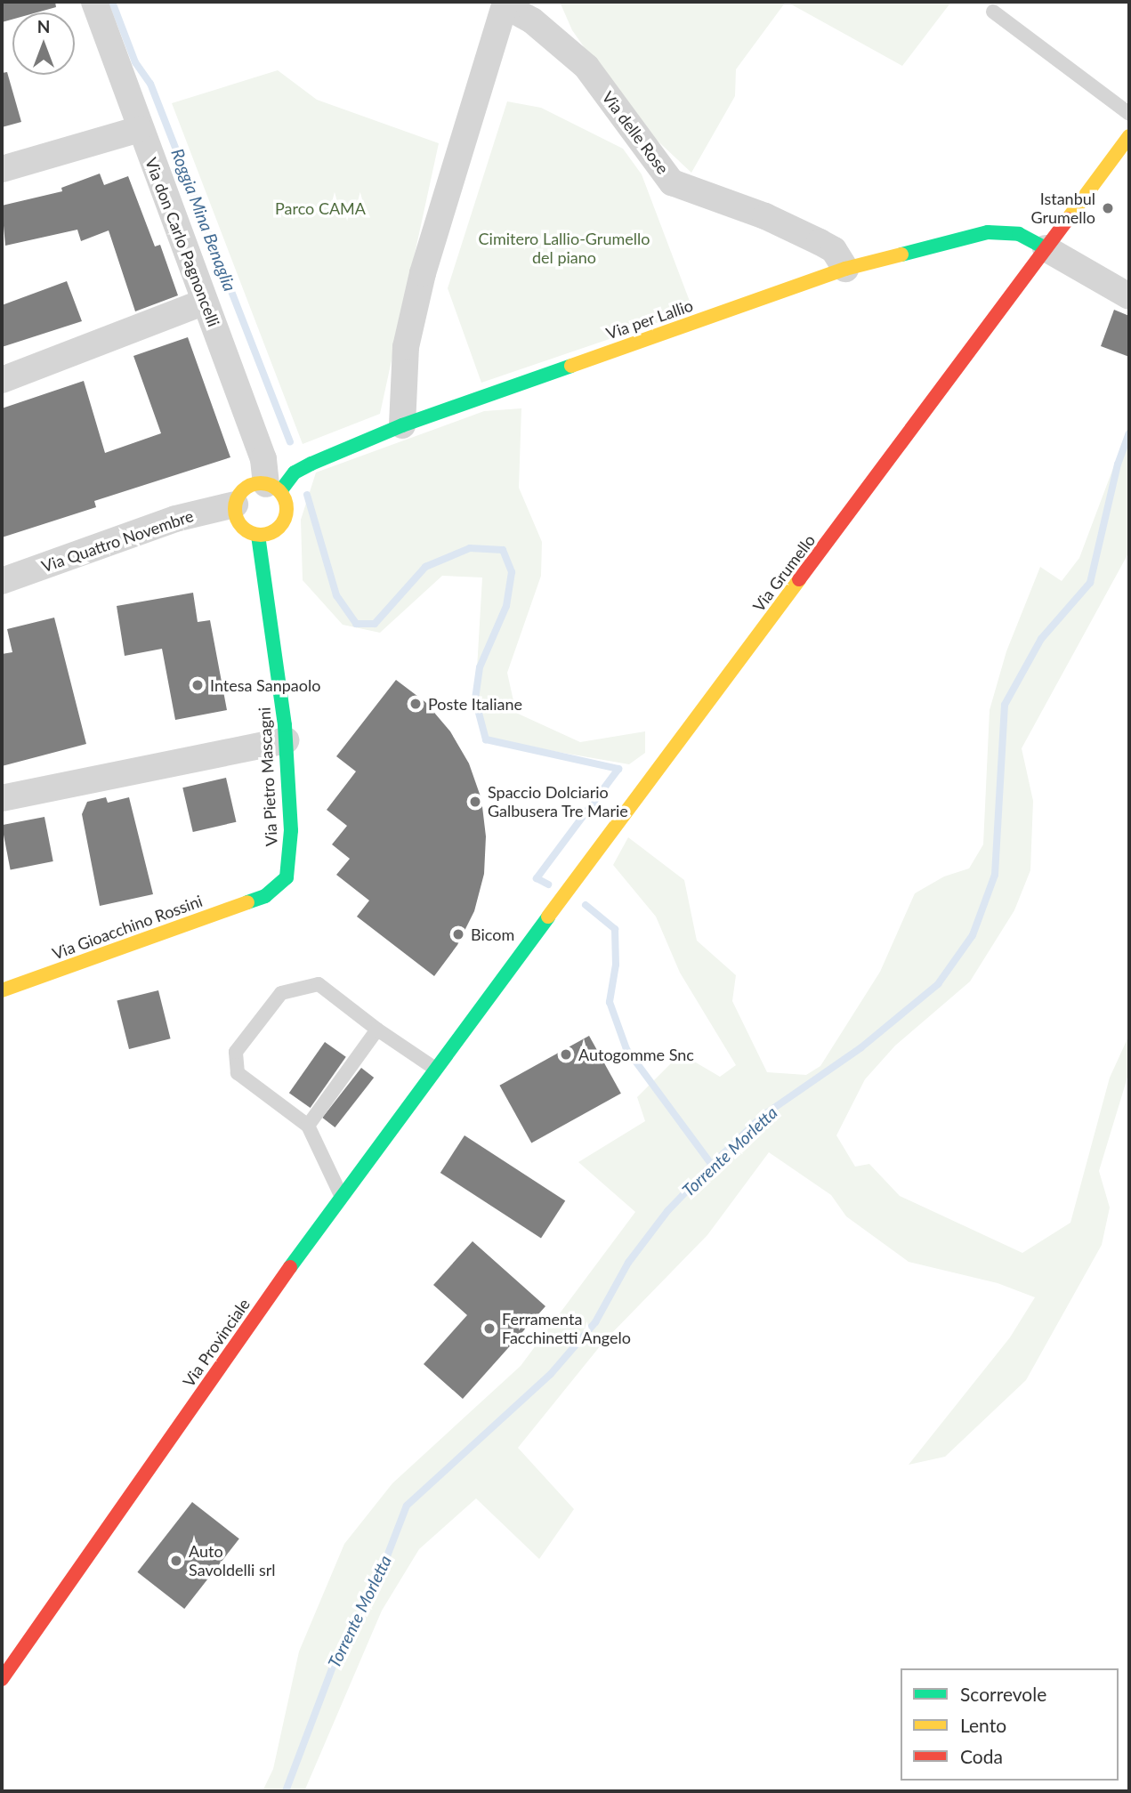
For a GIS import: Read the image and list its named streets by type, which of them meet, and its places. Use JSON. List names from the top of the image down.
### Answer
{
  "streets": {
    "main road": [
      "Via per Lallio",
      "Via Grumello",
      "Via Pietro Mascagni",
      "Via Gioacchino Rossini",
      "Via Provinciale"
    ],
    "street": ["Via delle Rose", "Via don Carlo Pagnoncelli", "Via Quattro Novembre"]
  },
  "crossings": [
    ["Via delle Rose", "Via per Lallio"],
    ["Via don Carlo Pagnoncelli", "Via per Lallio"],
    ["Via don Carlo Pagnoncelli", "Via Quattro Novembre"],
    ["Via don Carlo Pagnoncelli", "Via Pietro Mascagni"],
    ["Via per Lallio", "Via Quattro Novembre"],
    ["Via per Lallio", "Via Grumello"],
    ["Via per Lallio", "Via Pietro Mascagni"],
    ["Via Quattro Novembre", "Via Pietro Mascagni"],
    ["Via Grumello", "Via Provinciale"],
    ["Via Pietro Mascagni", "Via Gioacchino Rossini"]
  ],
  "water": ["Roggia Mina Benaglia", "Torrente Morletta"],
  "parks": ["Parco CAMA", "Cimitero Lallio-Grumello del piano"],
  "places": [
    "Istanbul Grumello",
    "Intesa Sanpaolo",
    "Poste Italiane",
    "Spaccio Dolciario Galbusera Tre Marie",
    "Bicom",
    "Autogomme Snc",
    "Ferramenta Facchinetti Angelo",
    "Auto Savoldelli srl"
  ],
  "legend": ["Scorrevole", "Lento", "Coda"],
  "north": "top"
}
